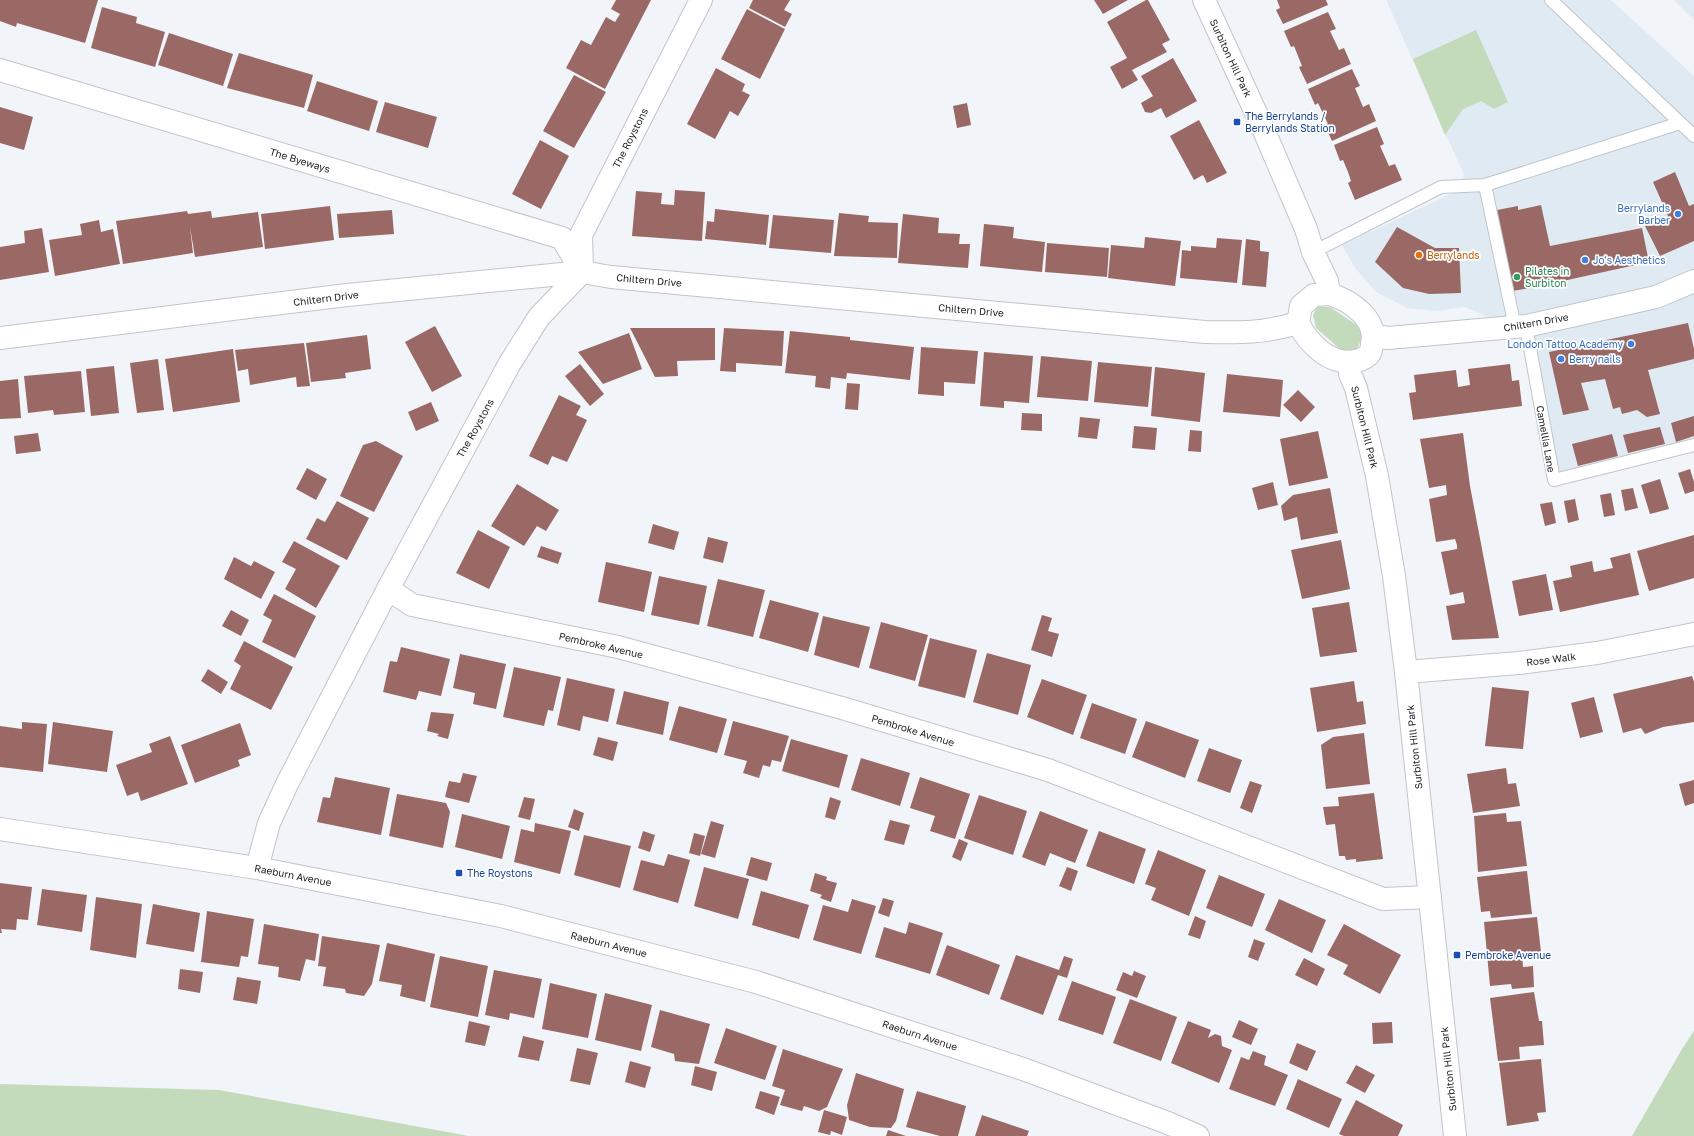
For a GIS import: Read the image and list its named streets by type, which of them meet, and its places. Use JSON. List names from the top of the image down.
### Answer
{
  "streets": {
    "street": [
      "Surbiton Hill Park",
      "The Roystons",
      "The Byeways",
      "Chiltern Drive",
      "Pembroke Avenue",
      "Rose Walk",
      "Raeburn Avenue"
    ],
    "lane": ["Camellia Lane"]
  },
  "crossings": [
    ["Surbiton Hill Park", "Chiltern Drive"],
    ["Surbiton Hill Park", "Pembroke Avenue"],
    ["Surbiton Hill Park", "Rose Walk"],
    ["The Roystons", "The Byeways"],
    ["The Roystons", "Chiltern Drive"],
    ["The Roystons", "Pembroke Avenue"],
    ["The Roystons", "Raeburn Avenue"],
    ["The Byeways", "Chiltern Drive"],
    ["Chiltern Drive", "Camellia Lane"]
  ],
  "places": {
    "transit": ["The Berrylands / Berrylands Station", "The Roystons", "Pembroke Avenue"],
    "other": [
      "Berrylands Barber",
      "Berrylands",
      "Jo's Aesthetics",
      "Pilates in Surbiton",
      "London Tattoo Academy",
      "Berry nails"
    ]
  }
}
